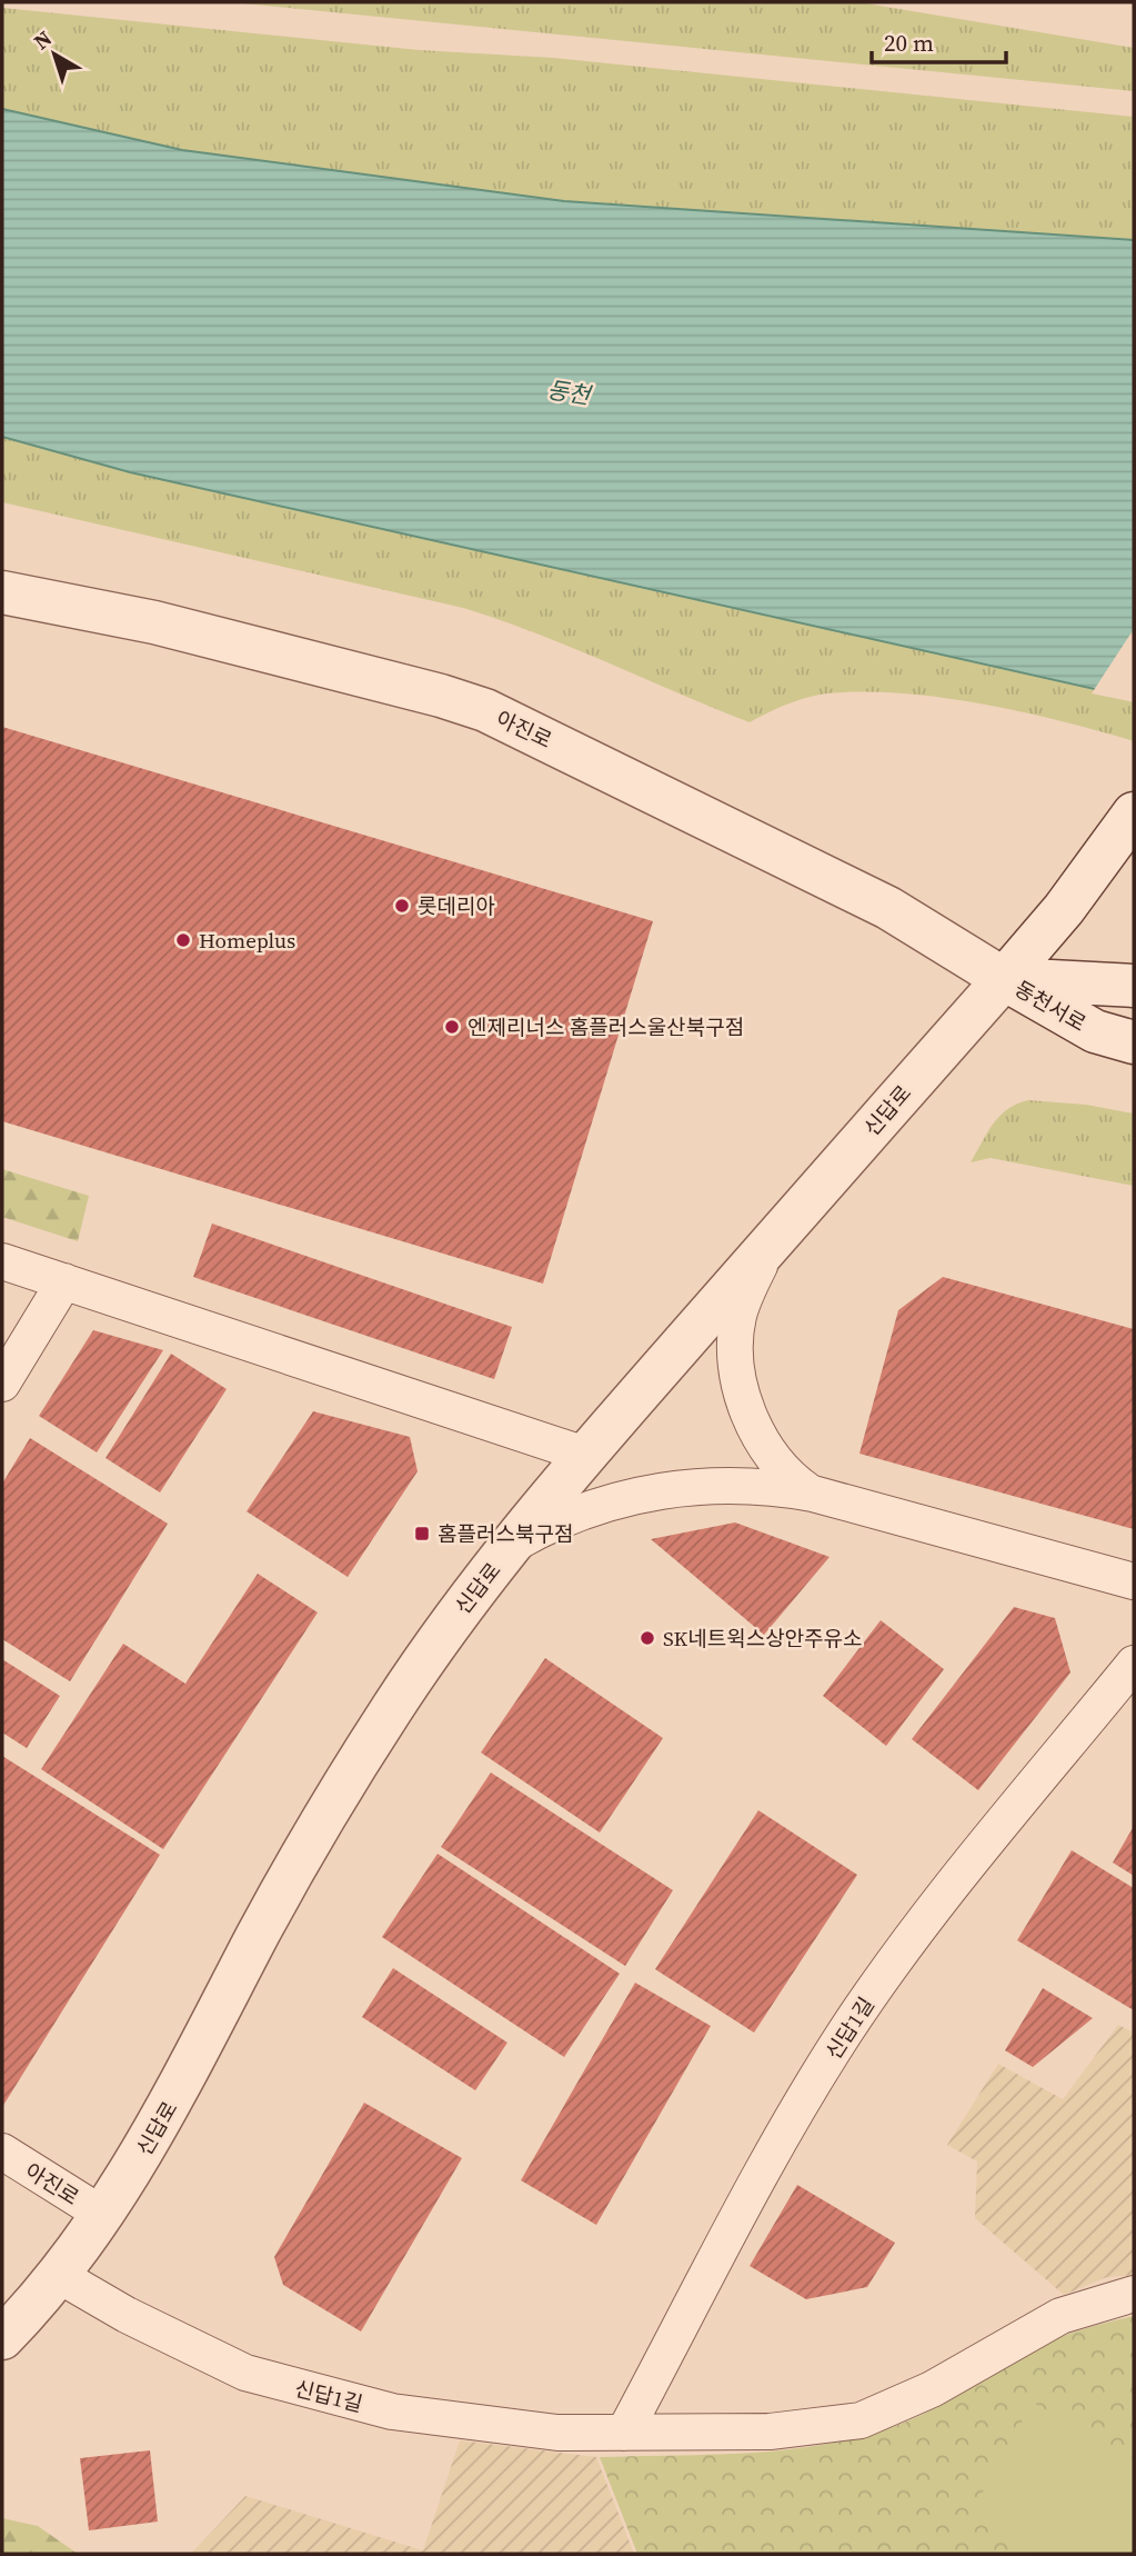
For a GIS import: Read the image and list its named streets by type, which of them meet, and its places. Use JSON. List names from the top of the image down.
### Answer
{
  "streets": {
    "street": [
      "아진로",
      "동천서로",
      "신답로",
      "신답1길"
    ]
  },
  "crossings": [
    ["아진로", "동천서로"],
    ["아진로", "신답로"],
    ["동천서로", "신답로"],
    ["신답로", "신답1길"]
  ],
  "water": ["동천"],
  "places": {
    "other": [
      "롯데리아",
      "Homeplus",
      "엔제리너스 홈플러스울산북구점",
      "SK네트윅스상안주유소"
    ],
    "transit": ["홈플러스북구점"]
  },
  "scale_bar": "20 m",
  "north": "top left"
}
